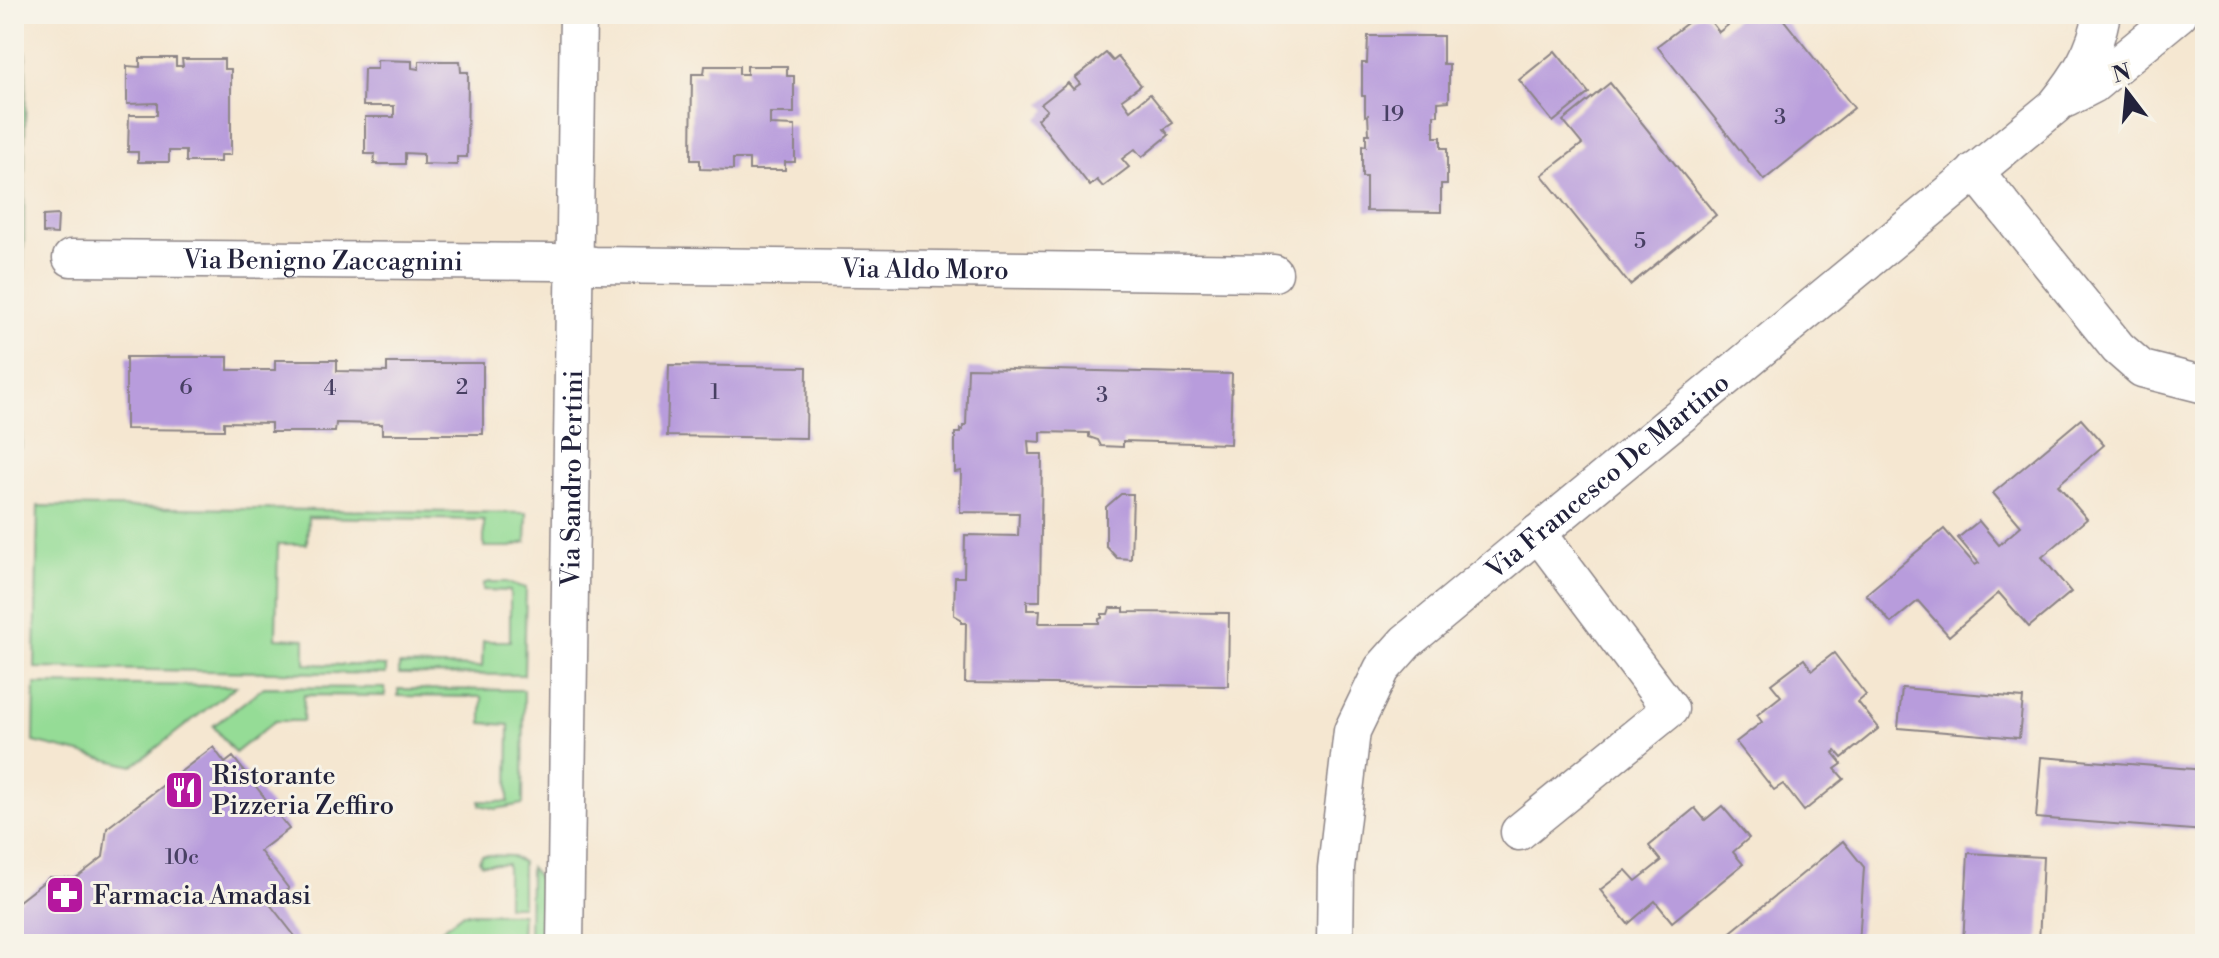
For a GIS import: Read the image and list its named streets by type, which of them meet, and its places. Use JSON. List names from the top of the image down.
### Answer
{
  "streets": {
    "street": [
      "Via Benigno Zaccagnini",
      "Via Aldo Moro",
      "Via Francesco De Martino",
      "Via Sandro Pertini"
    ]
  },
  "crossings": [
    ["Via Benigno Zaccagnini", "Via Aldo Moro"],
    ["Via Benigno Zaccagnini", "Via Sandro Pertini"],
    ["Via Aldo Moro", "Via Sandro Pertini"]
  ],
  "places": {
    "restaurant": ["Ristorante Pizzeria Zeffiro"],
    "pharmacy": ["Farmacia Amadasi"]
  },
  "house_numbers": [
    "19",
    "3",
    "5",
    "6",
    "2",
    "4",
    "1",
    "3",
    "10c"
  ],
  "north": "top"
}
